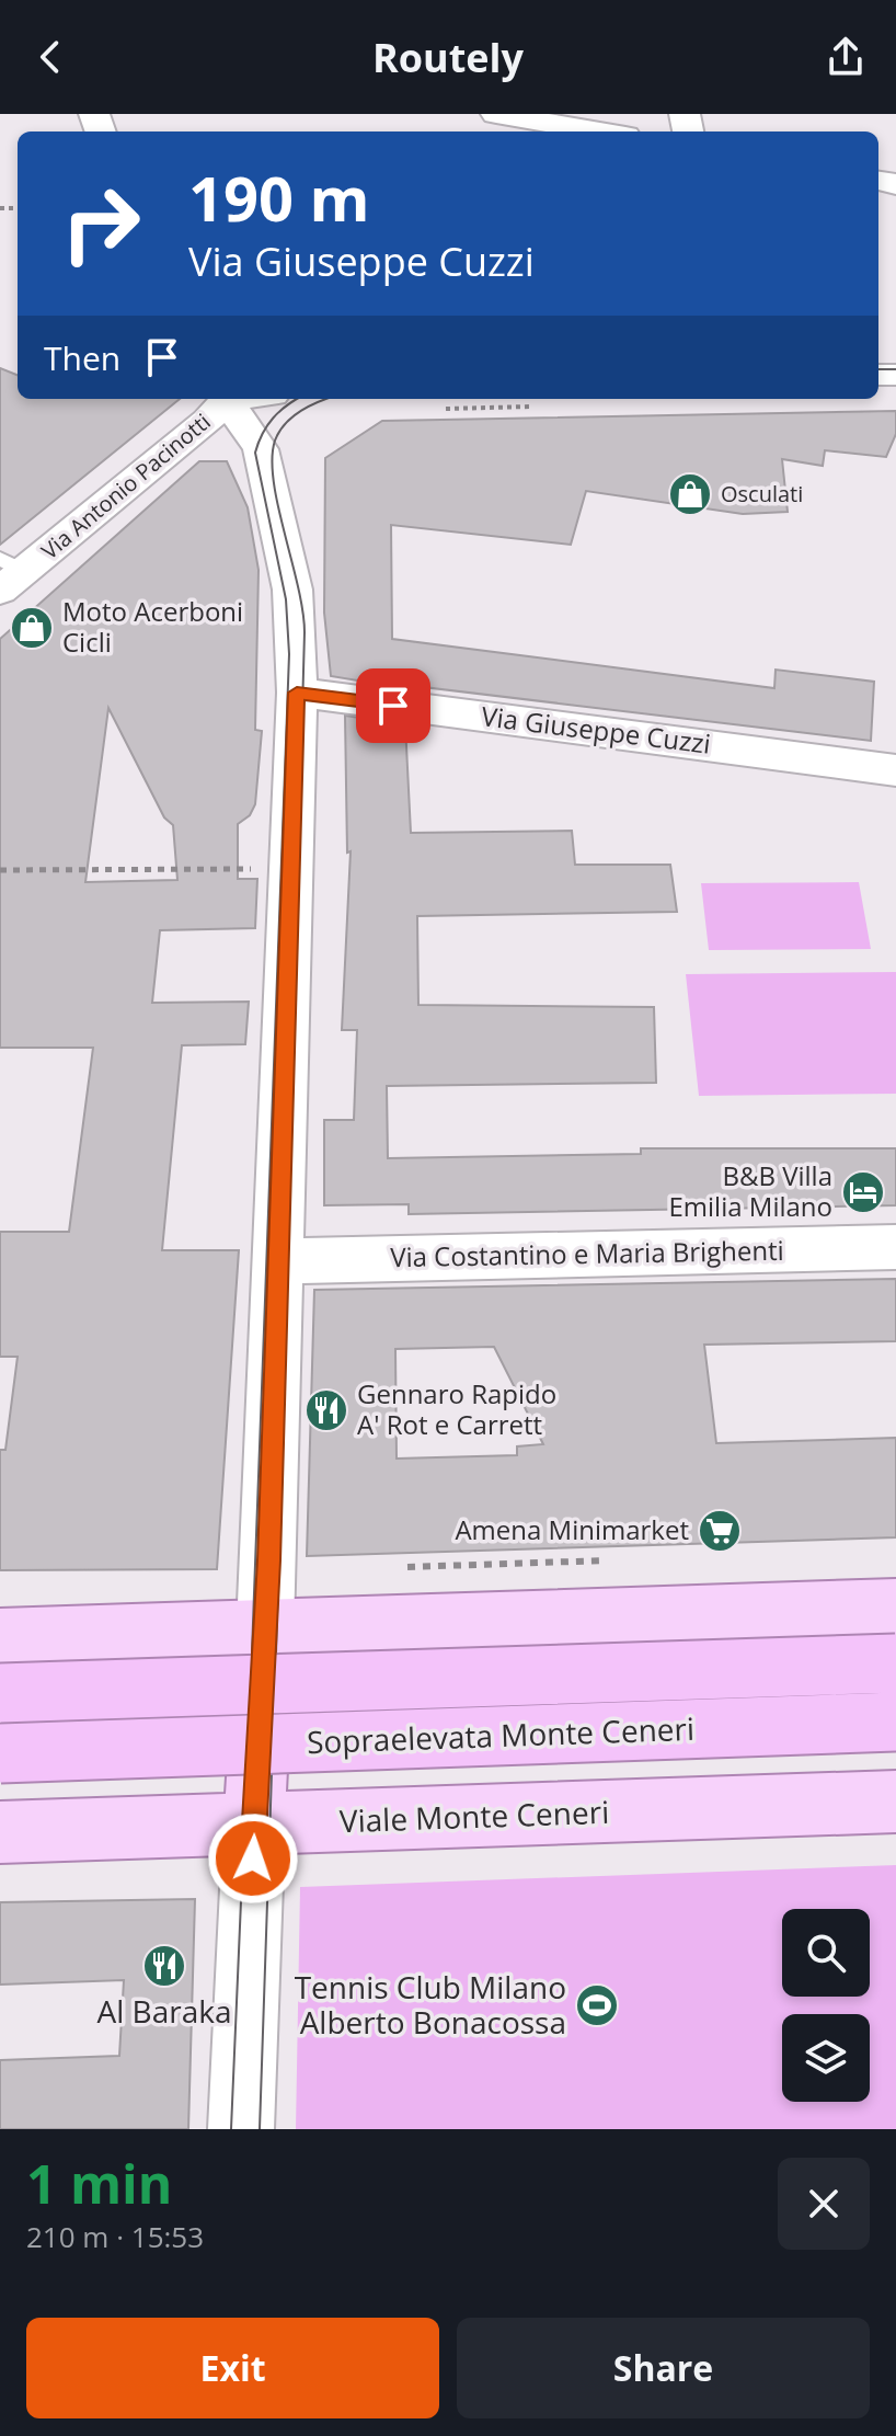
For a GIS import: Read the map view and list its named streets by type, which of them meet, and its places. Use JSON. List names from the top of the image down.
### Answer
{
  "streets": {
    "highway": ["Sopraelevata Monte Ceneri"],
    "main road": ["Viale Monte Ceneri"],
    "street": ["Via Antonio Pacinotti", "Via Giuseppe Cuzzi", "Via Costantino e Maria Brighenti"]
  },
  "places": {
    "shop": ["Osculati", "Moto Acerboni Cicli"],
    "hotel": ["B&B Villa Emilia Milano"],
    "restaurant": ["Gennaro Rapido A' Rot e Carrett", "Al Baraka"],
    "supermarket": ["Amena Minimarket"],
    "sports": ["Tennis Club Milano Alberto Bonacossa"]
  },
  "page": {
    "header": "Routely",
    "turn": ["190 m", "Via Giuseppe Cuzzi"],
    "then": "Then",
    "heading": ["1 min", "210 m · 15:53"],
    "buttons": ["Exit", "Share"]
  }
}
